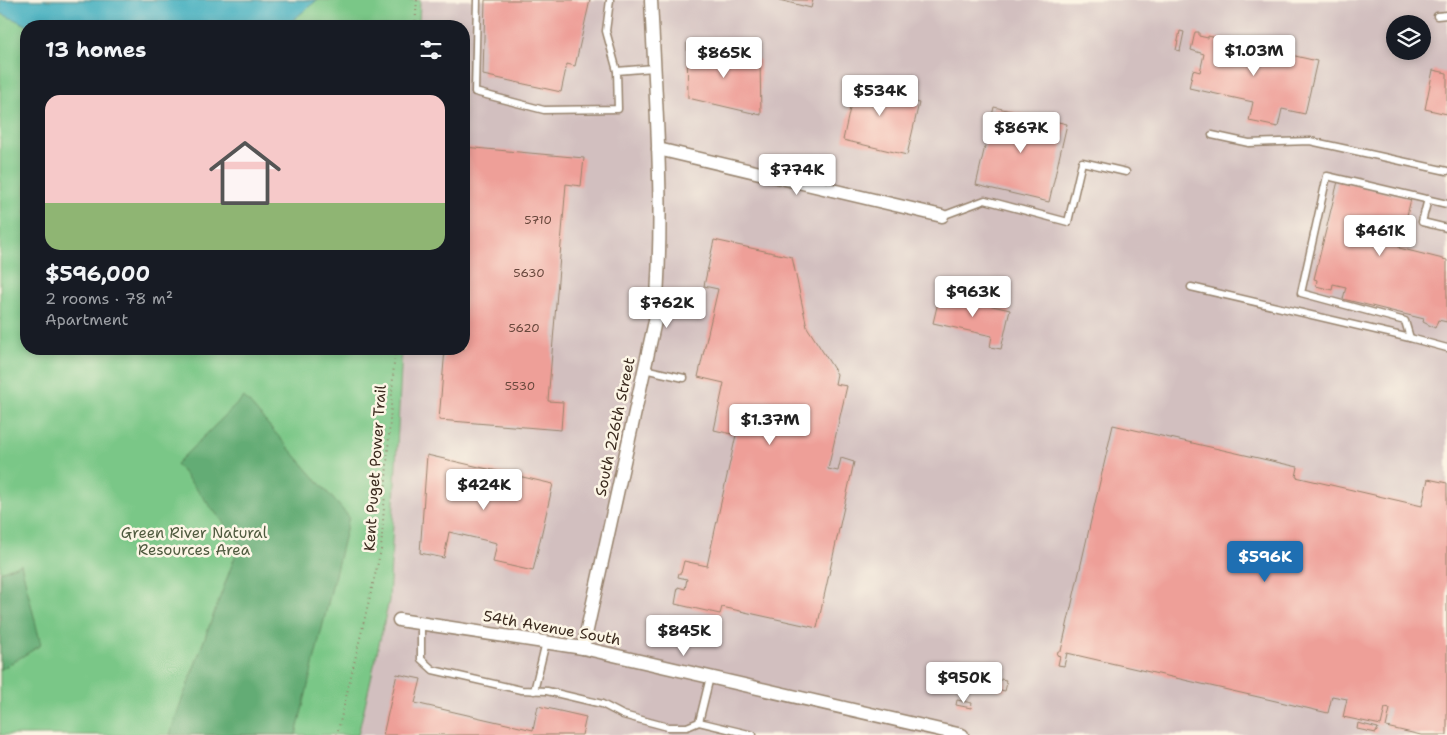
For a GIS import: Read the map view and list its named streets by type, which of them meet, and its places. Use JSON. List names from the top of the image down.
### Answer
{
  "streets": {
    "street": ["South 226th Street", "54th Avenue South"],
    "path": ["Kent Puget Power Trail"]
  },
  "crossings": [
    ["South 226th Street", "54th Avenue South"]
  ],
  "parks": ["Green River Natural Resources Area"],
  "house_numbers": [
    "5710",
    "5630",
    "5620",
    "5530"
  ],
  "page": {
    "heading": "13 homes",
    "price": [
      "$1.03M",
      "$865K",
      "$534K",
      "$867K",
      "$774K",
      "$461K",
      "$963K",
      "$762K",
      "$1.37M",
      "$424K",
      "$596K",
      "$845K",
      "$950K"
    ],
    "list": [
      {
        "name": "$596,000",
        "note": "2 rooms · 78 m² · Apartment"
      }
    ]
  }
}
